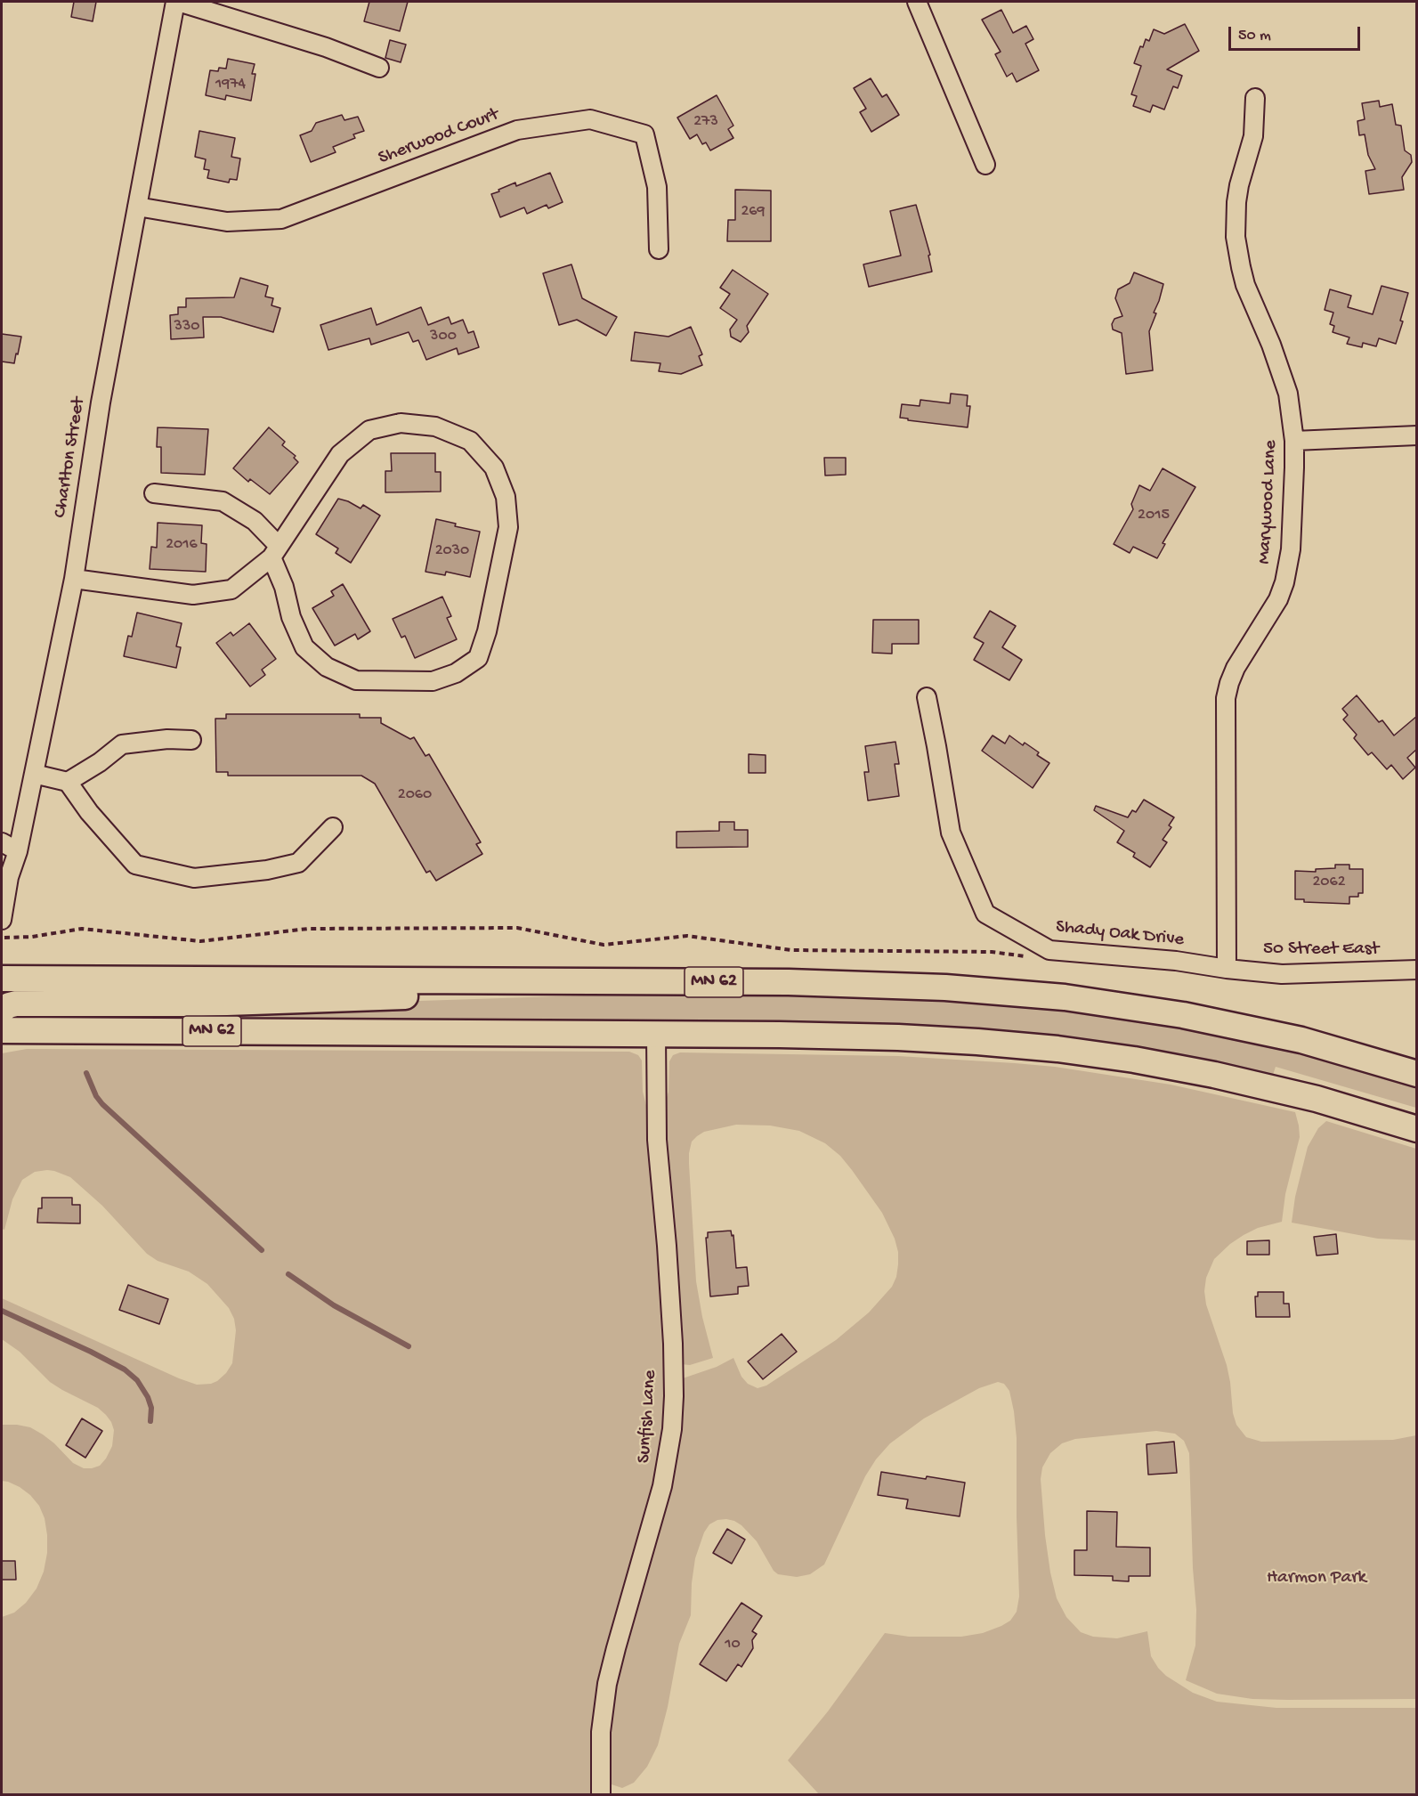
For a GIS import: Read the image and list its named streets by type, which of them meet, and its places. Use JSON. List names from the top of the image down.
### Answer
{
  "streets": {
    "highway": ["MN 62"],
    "street": [
      "Sherwood Court",
      "Charlton Street",
      "Marywood Lane",
      "Shady Oak Drive",
      "50 Street East",
      "Sunfish Lane"
    ]
  },
  "crossings": [
    ["Sherwood Court", "Charlton Street"],
    ["Marywood Lane", "Shady Oak Drive"],
    ["Marywood Lane", "50 Street East"],
    ["Shady Oak Drive", "50 Street East"],
    ["MN 62", "Sunfish Lane"]
  ],
  "parks": ["Harmon Park"],
  "house_numbers": [
    "1974",
    "273",
    "269",
    "330",
    "300",
    "2015",
    "2016",
    "2030",
    "2060",
    "2062",
    "10"
  ],
  "scale_bar": "50 m"
}
